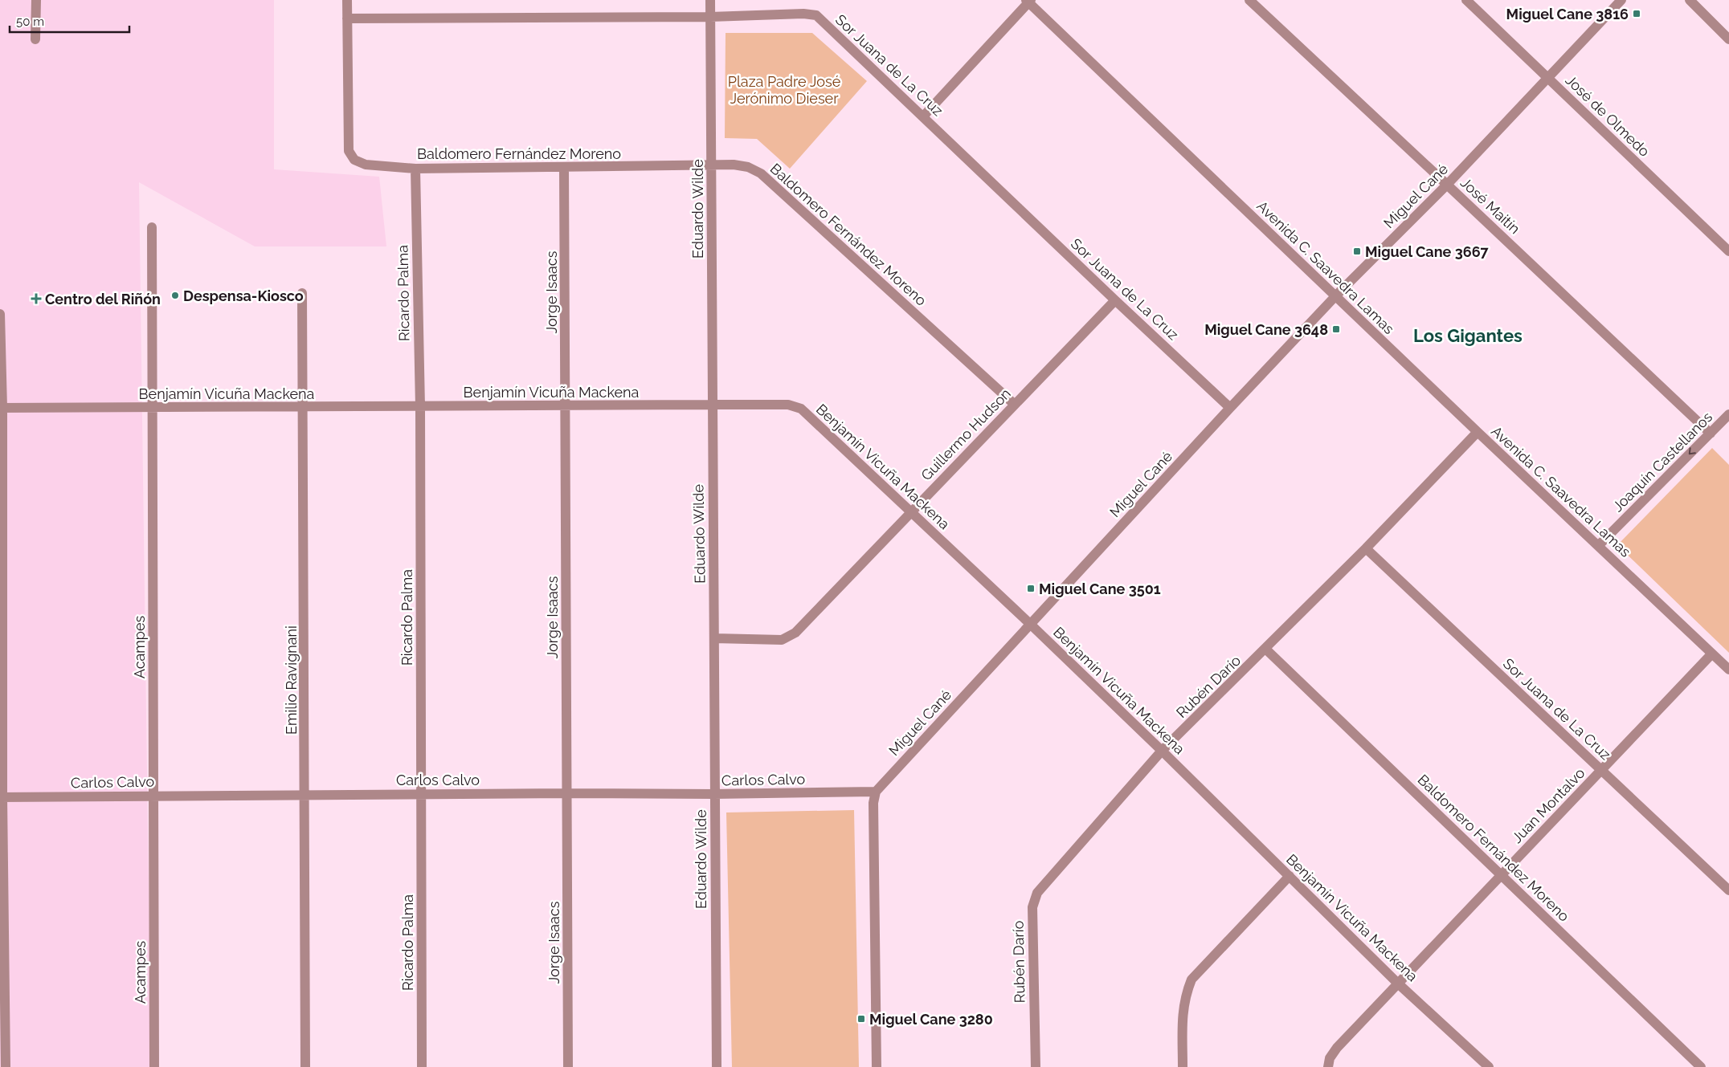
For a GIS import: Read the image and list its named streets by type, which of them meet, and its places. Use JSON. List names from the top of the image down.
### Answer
{
  "streets": {
    "street": [
      "Sor Juana de La Cruz",
      "José de Olmedo",
      "Baldomero Fernández Moreno",
      "Miguel Cané",
      "José Maitín",
      "Eduardo Wilde",
      "Avenida C. Saavedra Lamas",
      "Jorge Isaacs",
      "Ricardo Palma",
      "Benjamín Vicuña Mackena",
      "Guillermo Hudson",
      "Joaquín Castellanos",
      "Acampes",
      "Emilio Ravignani",
      "Rubén Darío",
      "Carlos Calvo",
      "Juan Montalvo"
    ]
  },
  "crossings": [
    ["Sor Juana de La Cruz", "Baldomero Fernández Moreno"],
    ["Sor Juana de La Cruz", "Miguel Cané"],
    ["Sor Juana de La Cruz", "Eduardo Wilde"],
    ["Sor Juana de La Cruz", "Guillermo Hudson"],
    ["Sor Juana de La Cruz", "Rubén Darío"],
    ["Sor Juana de La Cruz", "Juan Montalvo"],
    ["José de Olmedo", "Miguel Cané"],
    ["Baldomero Fernández Moreno", "Eduardo Wilde"],
    ["Baldomero Fernández Moreno", "Jorge Isaacs"],
    ["Baldomero Fernández Moreno", "Ricardo Palma"],
    ["Baldomero Fernández Moreno", "Guillermo Hudson"],
    ["Baldomero Fernández Moreno", "Rubén Darío"],
    ["Baldomero Fernández Moreno", "Juan Montalvo"],
    ["Miguel Cané", "José Maitín"],
    ["Miguel Cané", "Avenida C. Saavedra Lamas"],
    ["Miguel Cané", "Benjamín Vicuña Mackena"],
    ["Miguel Cané", "Carlos Calvo"],
    ["José Maitín", "Joaquín Castellanos"],
    ["Eduardo Wilde", "Benjamín Vicuña Mackena"],
    ["Eduardo Wilde", "Guillermo Hudson"],
    ["Eduardo Wilde", "Carlos Calvo"],
    ["Avenida C. Saavedra Lamas", "Joaquín Castellanos"],
    ["Avenida C. Saavedra Lamas", "Rubén Darío"],
    ["Avenida C. Saavedra Lamas", "Juan Montalvo"],
    ["Jorge Isaacs", "Benjamín Vicuña Mackena"],
    ["Jorge Isaacs", "Carlos Calvo"],
    ["Ricardo Palma", "Benjamín Vicuña Mackena"],
    ["Ricardo Palma", "Carlos Calvo"],
    ["Benjamín Vicuña Mackena", "Guillermo Hudson"],
    ["Benjamín Vicuña Mackena", "Acampes"],
    ["Benjamín Vicuña Mackena", "Emilio Ravignani"],
    ["Benjamín Vicuña Mackena", "Rubén Darío"],
    ["Benjamín Vicuña Mackena", "Juan Montalvo"],
    ["Acampes", "Carlos Calvo"],
    ["Emilio Ravignani", "Carlos Calvo"]
  ],
  "one_way": ["Joaquín Castellanos"],
  "districts": ["Los Gigantes"],
  "parks": ["Plaza Padre José Jerónimo Dieser"],
  "places": {
    "transit": [
      "Miguel Cane 3816",
      "Miguel Cane 3667",
      "Miguel Cane 3648",
      "Miguel Cane 3501",
      "Miguel Cane 3280"
    ],
    "other": ["Despensa-Kiosco"],
    "health": ["Centro del Riñón"]
  },
  "scale_bar": "50 m"
}
